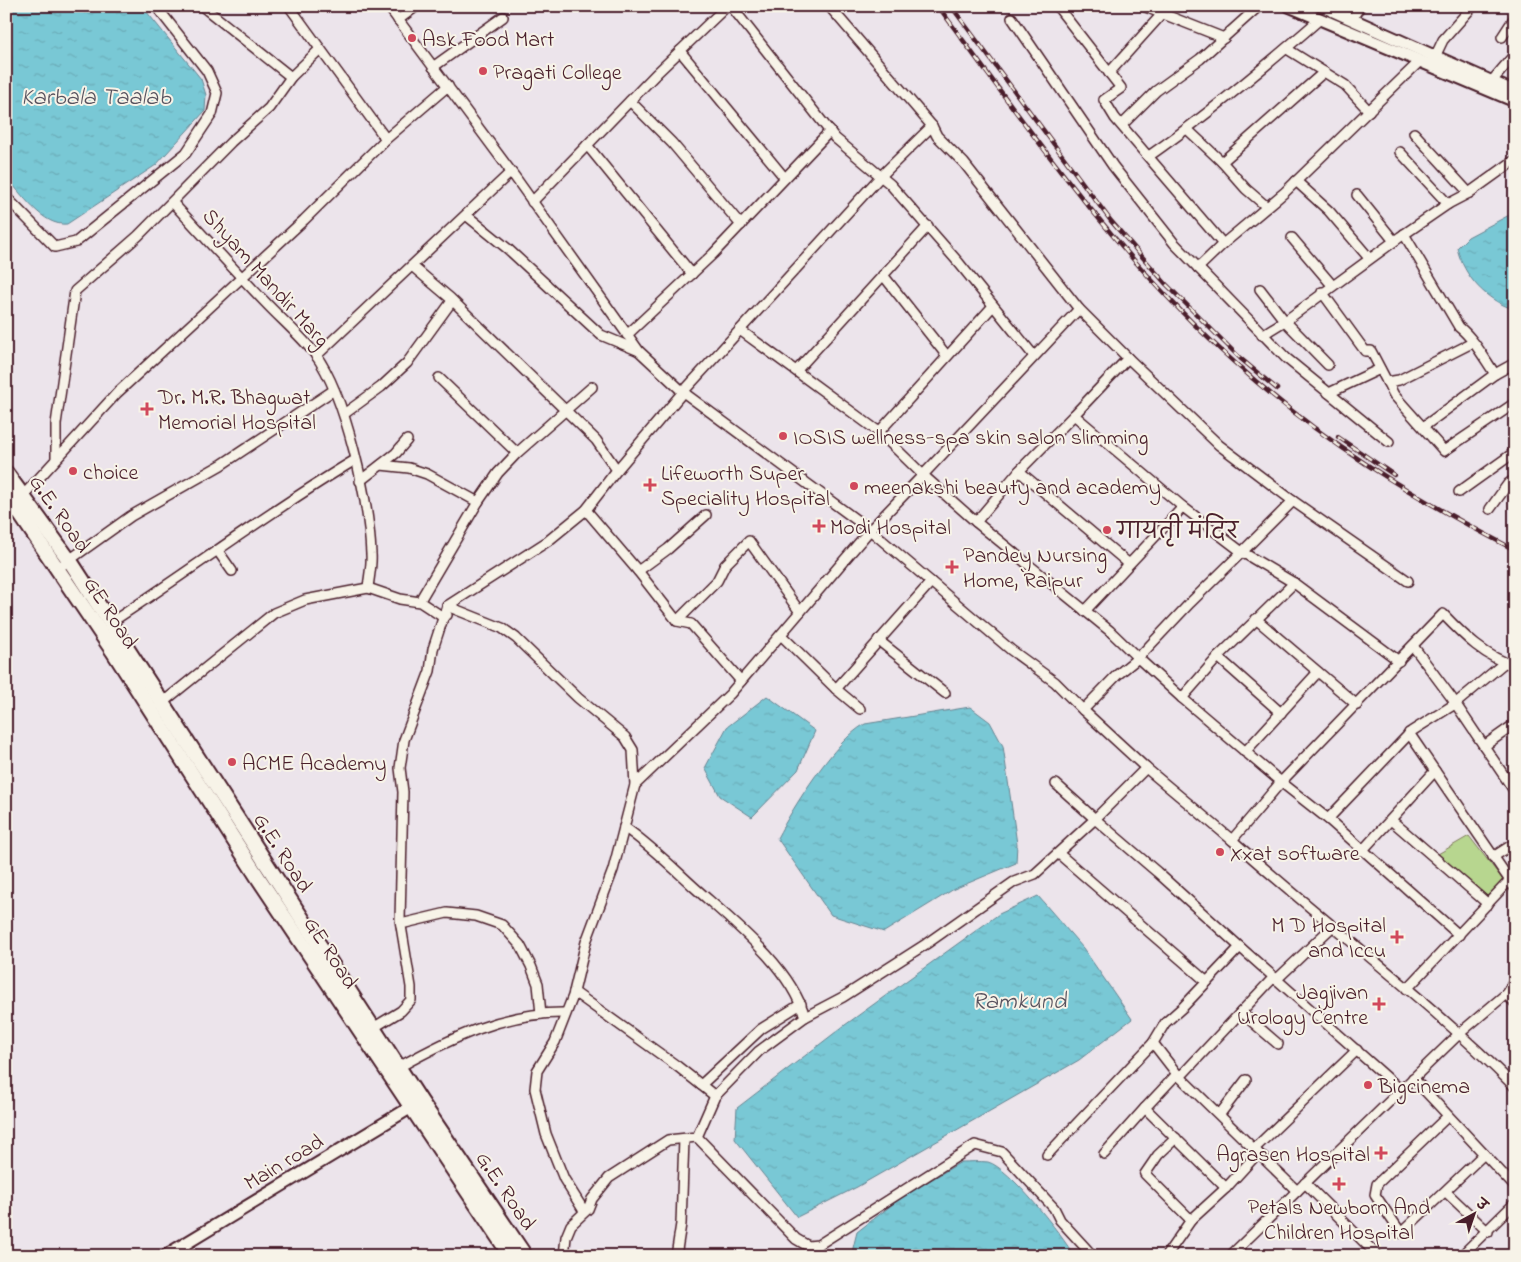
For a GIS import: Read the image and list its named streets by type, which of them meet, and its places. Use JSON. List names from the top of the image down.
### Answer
{
  "streets": {
    "main road": ["G.E. Road", "GE Road"],
    "street": ["Shyam Mandir Marg", "Main road"]
  },
  "crossings": [
    ["G.E. Road", "GE Road"],
    ["G.E. Road", "Main road"],
    ["GE Road", "Main road"]
  ],
  "water": ["Karbala Taalab", "Ramkund"],
  "places": {
    "other": [
      "Ask Food Mart",
      "Pragati College",
      "IOSIS wellness-spa skin salon slimming",
      "choice",
      "meenakshi beauty and academy",
      "गायतृी मंदिर",
      "ACME Academy",
      "Xxat software",
      "Bigcinema"
    ],
    "health": [
      "Dr. M.R. Bhagwat Memorial Hospital",
      "Lifeworth Super Speciality Hospital",
      "Modi Hospital",
      "Pandey Nursing Home, Raipur",
      "M D Hospital and Iccu",
      "Jagjivan Urology Centre",
      "Agrasen Hospital",
      "Petals Newborn And Children Hospital"
    ]
  },
  "north": "top right"
}
